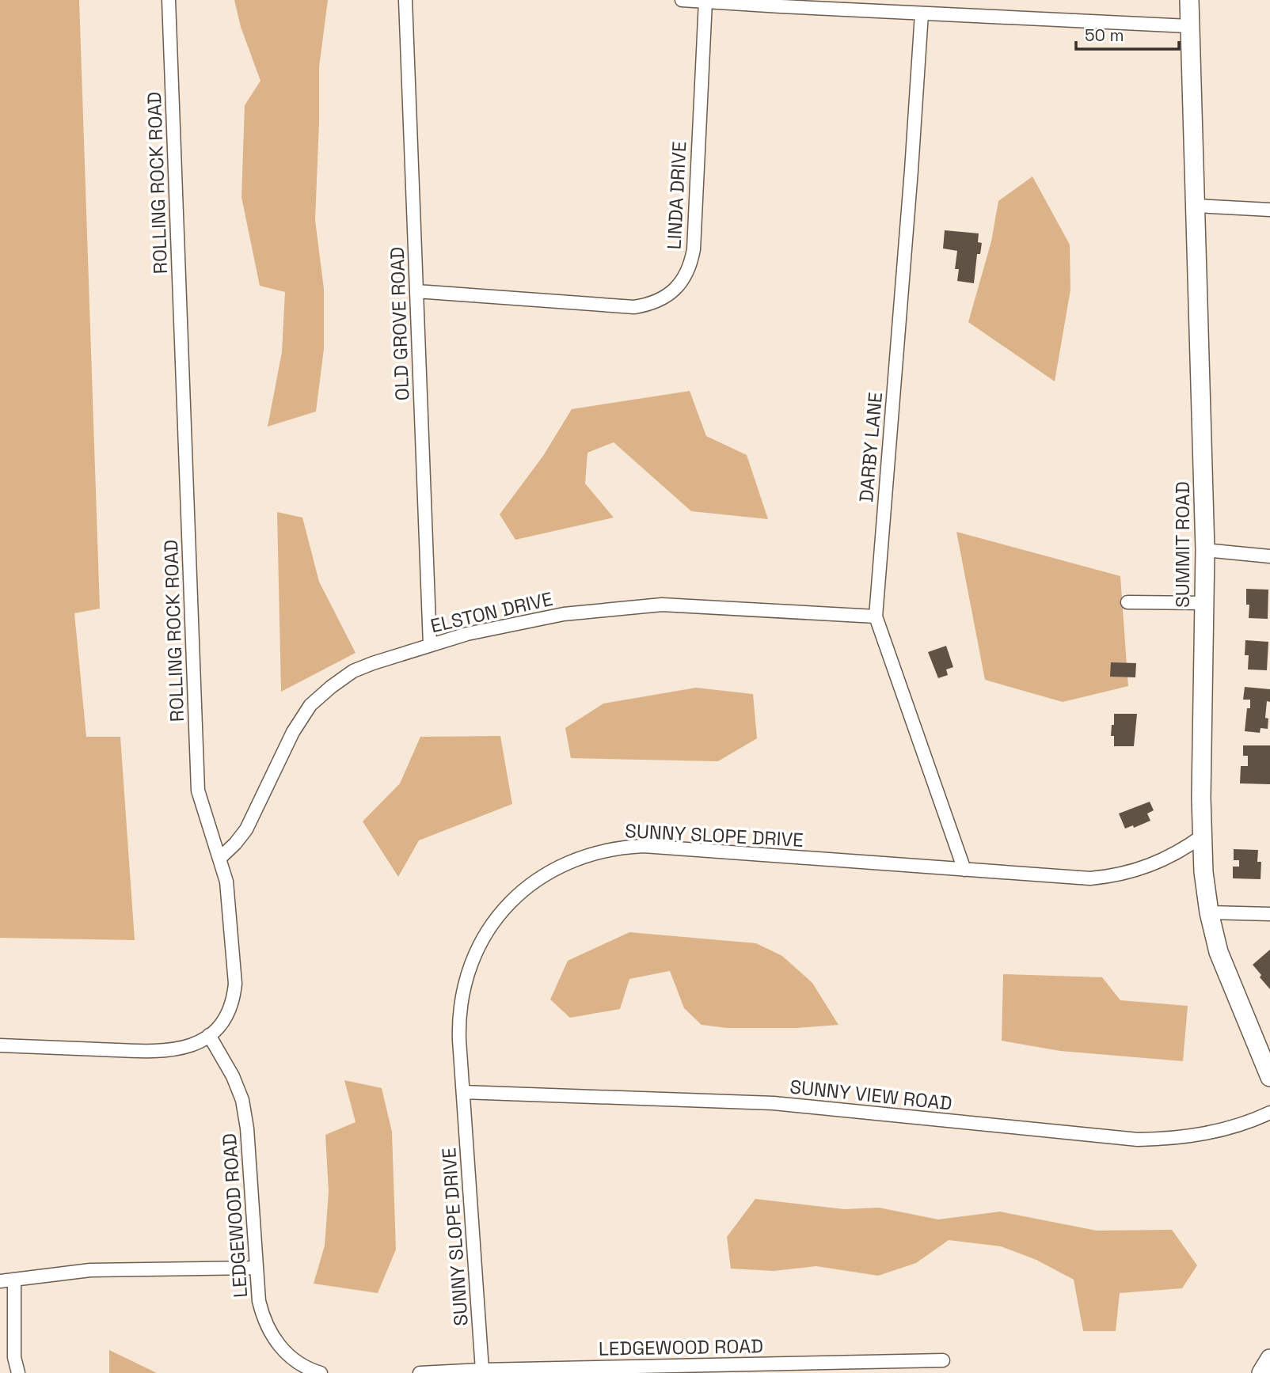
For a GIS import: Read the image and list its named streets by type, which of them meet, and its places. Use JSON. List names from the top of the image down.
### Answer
{
  "streets": {
    "main road": ["SUMMIT ROAD"],
    "street": [
      "ROLLING ROCK ROAD",
      "LINDA DRIVE",
      "OLD GROVE ROAD",
      "DARBY LANE",
      "ELSTON DRIVE",
      "SUNNY SLOPE DRIVE",
      "SUNNY VIEW ROAD",
      "LEDGEWOOD ROAD"
    ]
  },
  "crossings": [
    ["ROLLING ROCK ROAD", "ELSTON DRIVE"],
    ["ROLLING ROCK ROAD", "LEDGEWOOD ROAD"],
    ["LINDA DRIVE", "OLD GROVE ROAD"],
    ["OLD GROVE ROAD", "ELSTON DRIVE"],
    ["DARBY LANE", "ELSTON DRIVE"],
    ["DARBY LANE", "SUNNY SLOPE DRIVE"],
    ["SUMMIT ROAD", "SUNNY SLOPE DRIVE"],
    ["SUNNY SLOPE DRIVE", "SUNNY VIEW ROAD"],
    ["SUNNY SLOPE DRIVE", "LEDGEWOOD ROAD"]
  ],
  "scale_bar": "50 m"
}
